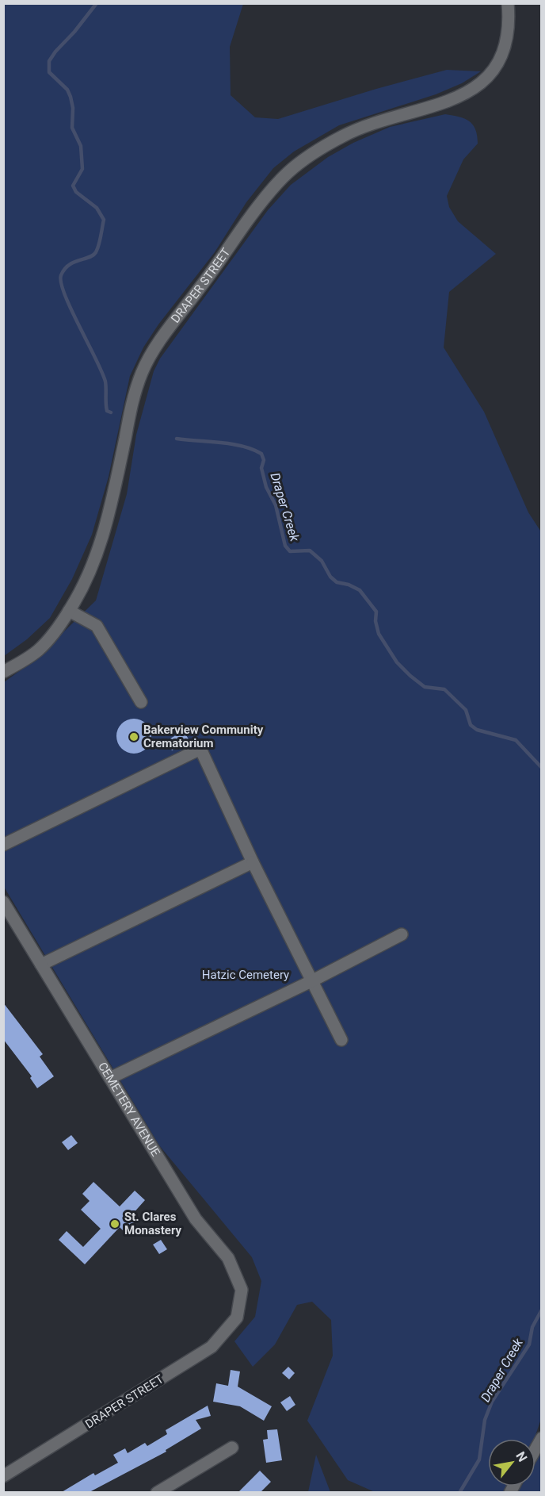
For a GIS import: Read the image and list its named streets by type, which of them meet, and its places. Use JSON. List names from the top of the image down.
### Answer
{
  "streets": {
    "street": ["DRAPER STREET", "CEMETERY AVENUE"]
  },
  "crossings": [
    ["DRAPER STREET", "CEMETERY AVENUE"]
  ],
  "water": ["Draper Creek"],
  "parks": ["Hatzic Cemetery"],
  "places": ["Bakerview Community Crematorium", "St. Clares Monastery"],
  "north": "top right"
}
